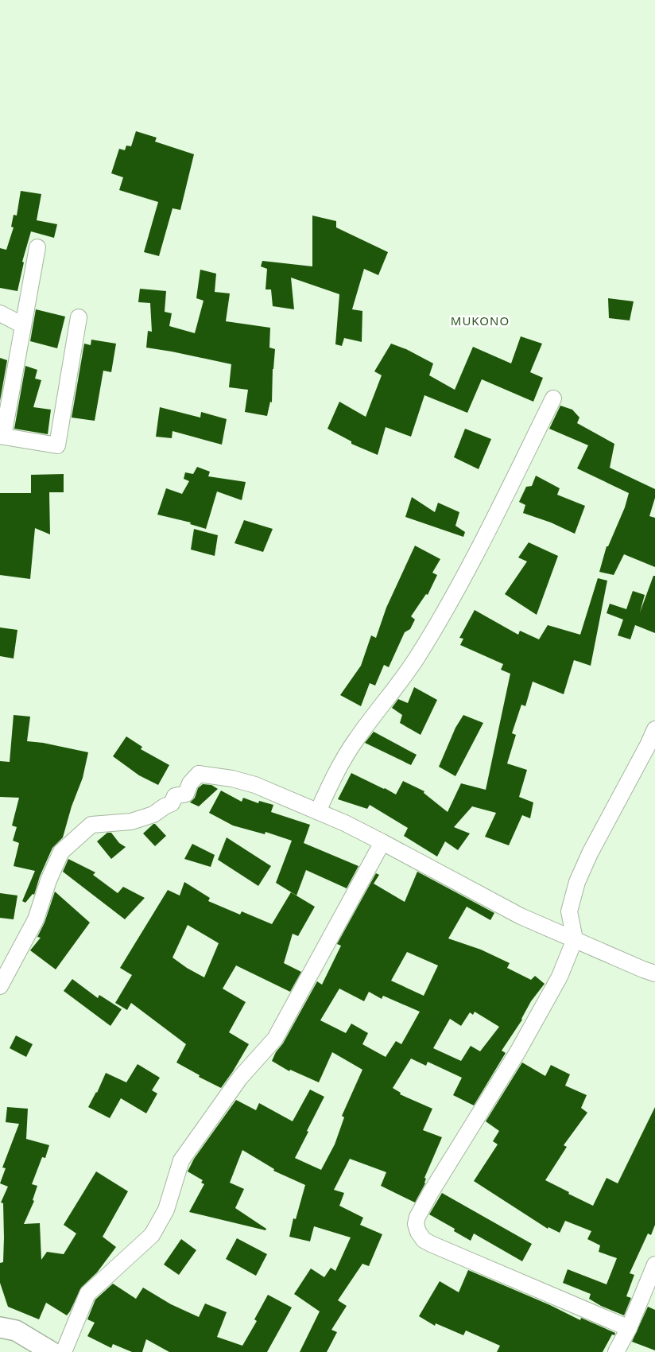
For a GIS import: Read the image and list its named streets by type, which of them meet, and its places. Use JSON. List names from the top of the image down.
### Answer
{
  "districts": ["MUKONO"]
}
